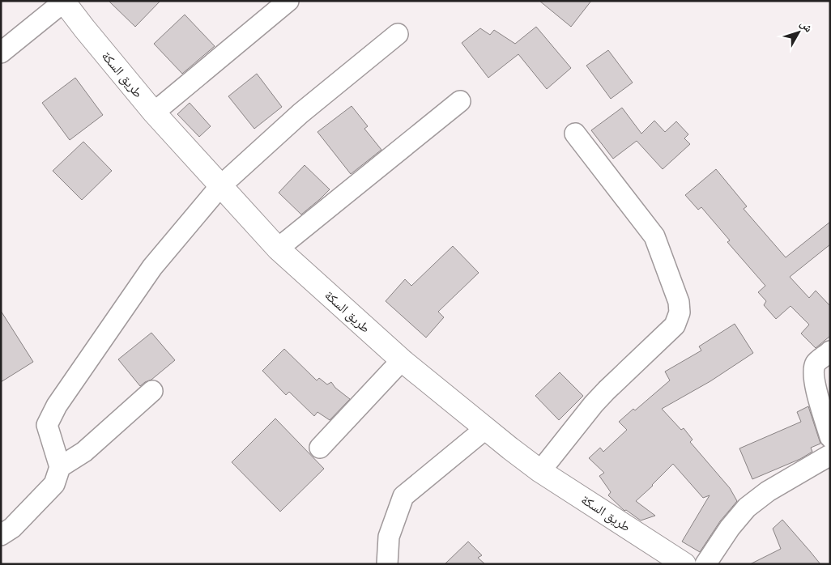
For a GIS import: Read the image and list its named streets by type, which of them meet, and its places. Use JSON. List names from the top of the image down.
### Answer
{
  "streets": {
    "main road": ["طريق السكة"]
  },
  "north": "top right"
}
